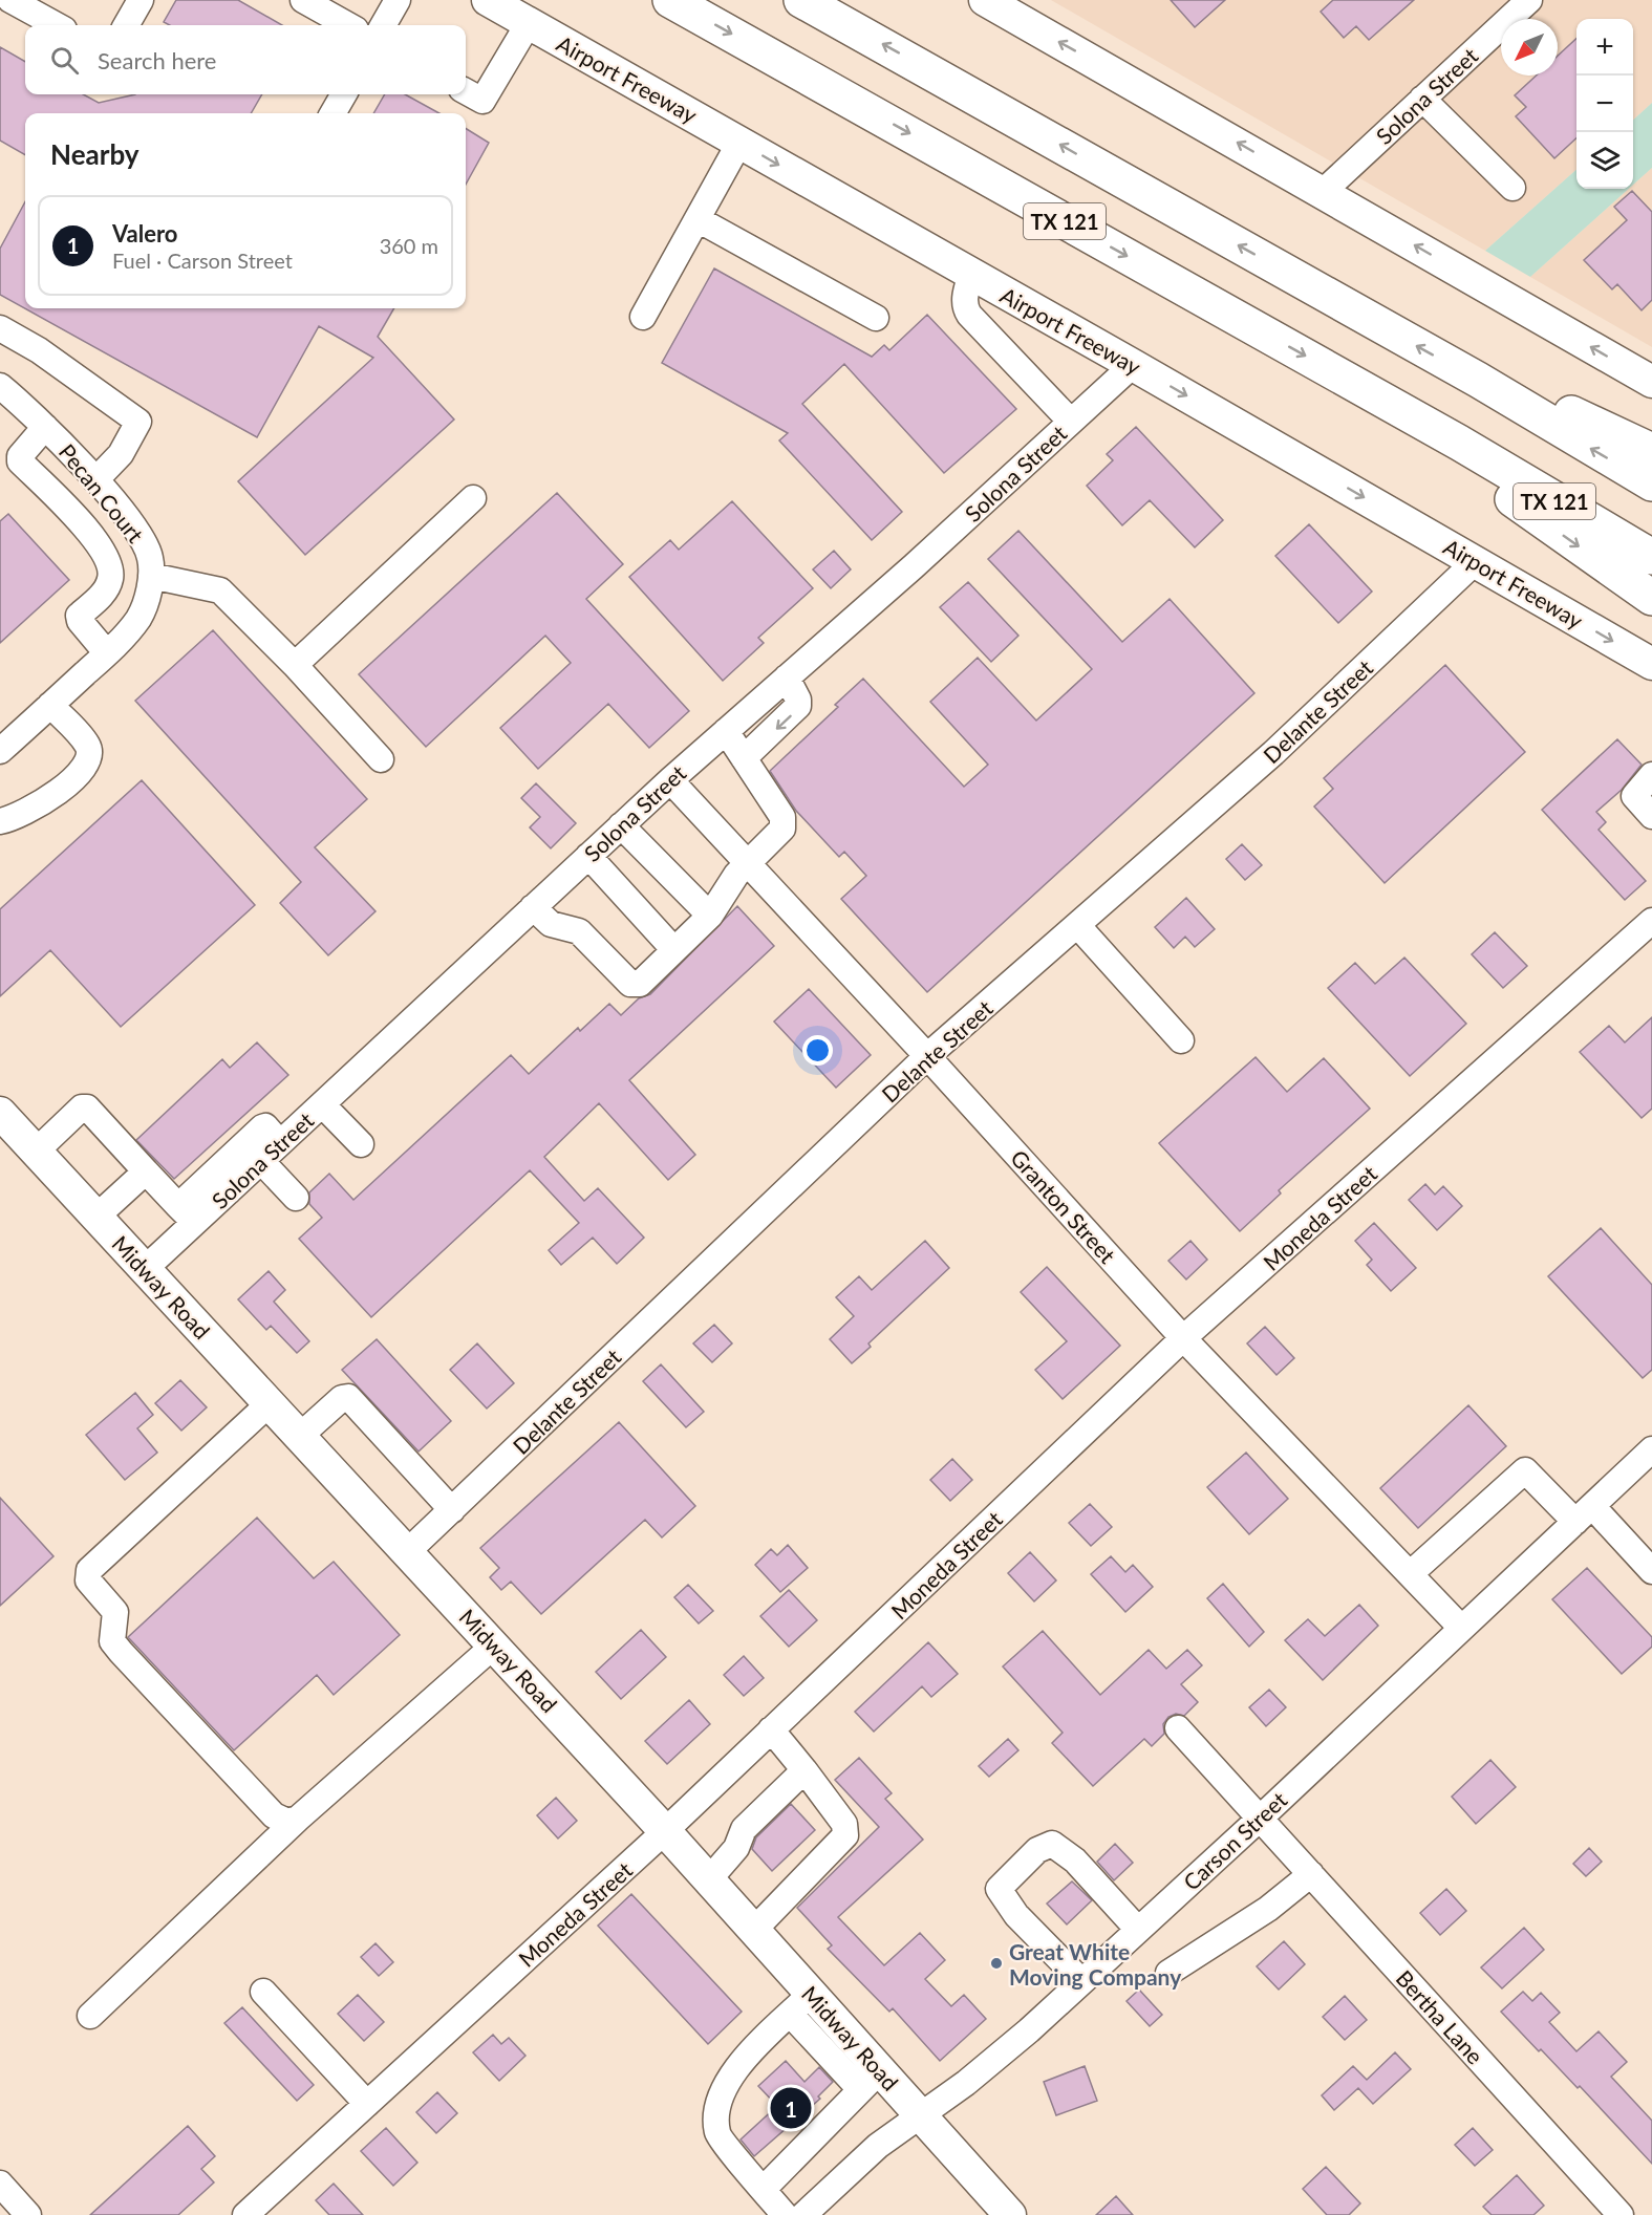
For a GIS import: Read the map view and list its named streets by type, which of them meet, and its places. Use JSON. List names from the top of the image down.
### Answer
{
  "streets": {
    "highway": ["TX 121"],
    "main road": ["Airport Freeway", "Midway Road"],
    "street": [
      "Solona Street",
      "Pecan Court",
      "Delante Street",
      "Granton Street",
      "Moneda Street",
      "Carson Street",
      "Bertha Lane"
    ]
  },
  "crossings": [
    ["Airport Freeway", "Solona Street"],
    ["Airport Freeway", "Delante Street"],
    ["Solona Street", "Granton Street"],
    ["Solona Street", "Midway Road"],
    ["Delante Street", "Granton Street"],
    ["Delante Street", "Midway Road"],
    ["Granton Street", "Moneda Street"],
    ["Granton Street", "Carson Street"],
    ["Moneda Street", "Midway Road"],
    ["Midway Road", "Carson Street"],
    ["Carson Street", "Bertha Lane"]
  ],
  "places": ["Great White Moving Company"],
  "north": "bottom left",
  "page": {
    "map_buttons": ["+", "−"],
    "search": "Search here",
    "heading": "Nearby",
    "list": [
      {
        "mark": "1",
        "name": "Valero",
        "note": "Fuel · Carson Street",
        "value": "360 m"
      }
    ],
    "pins": "1"
  }
}
